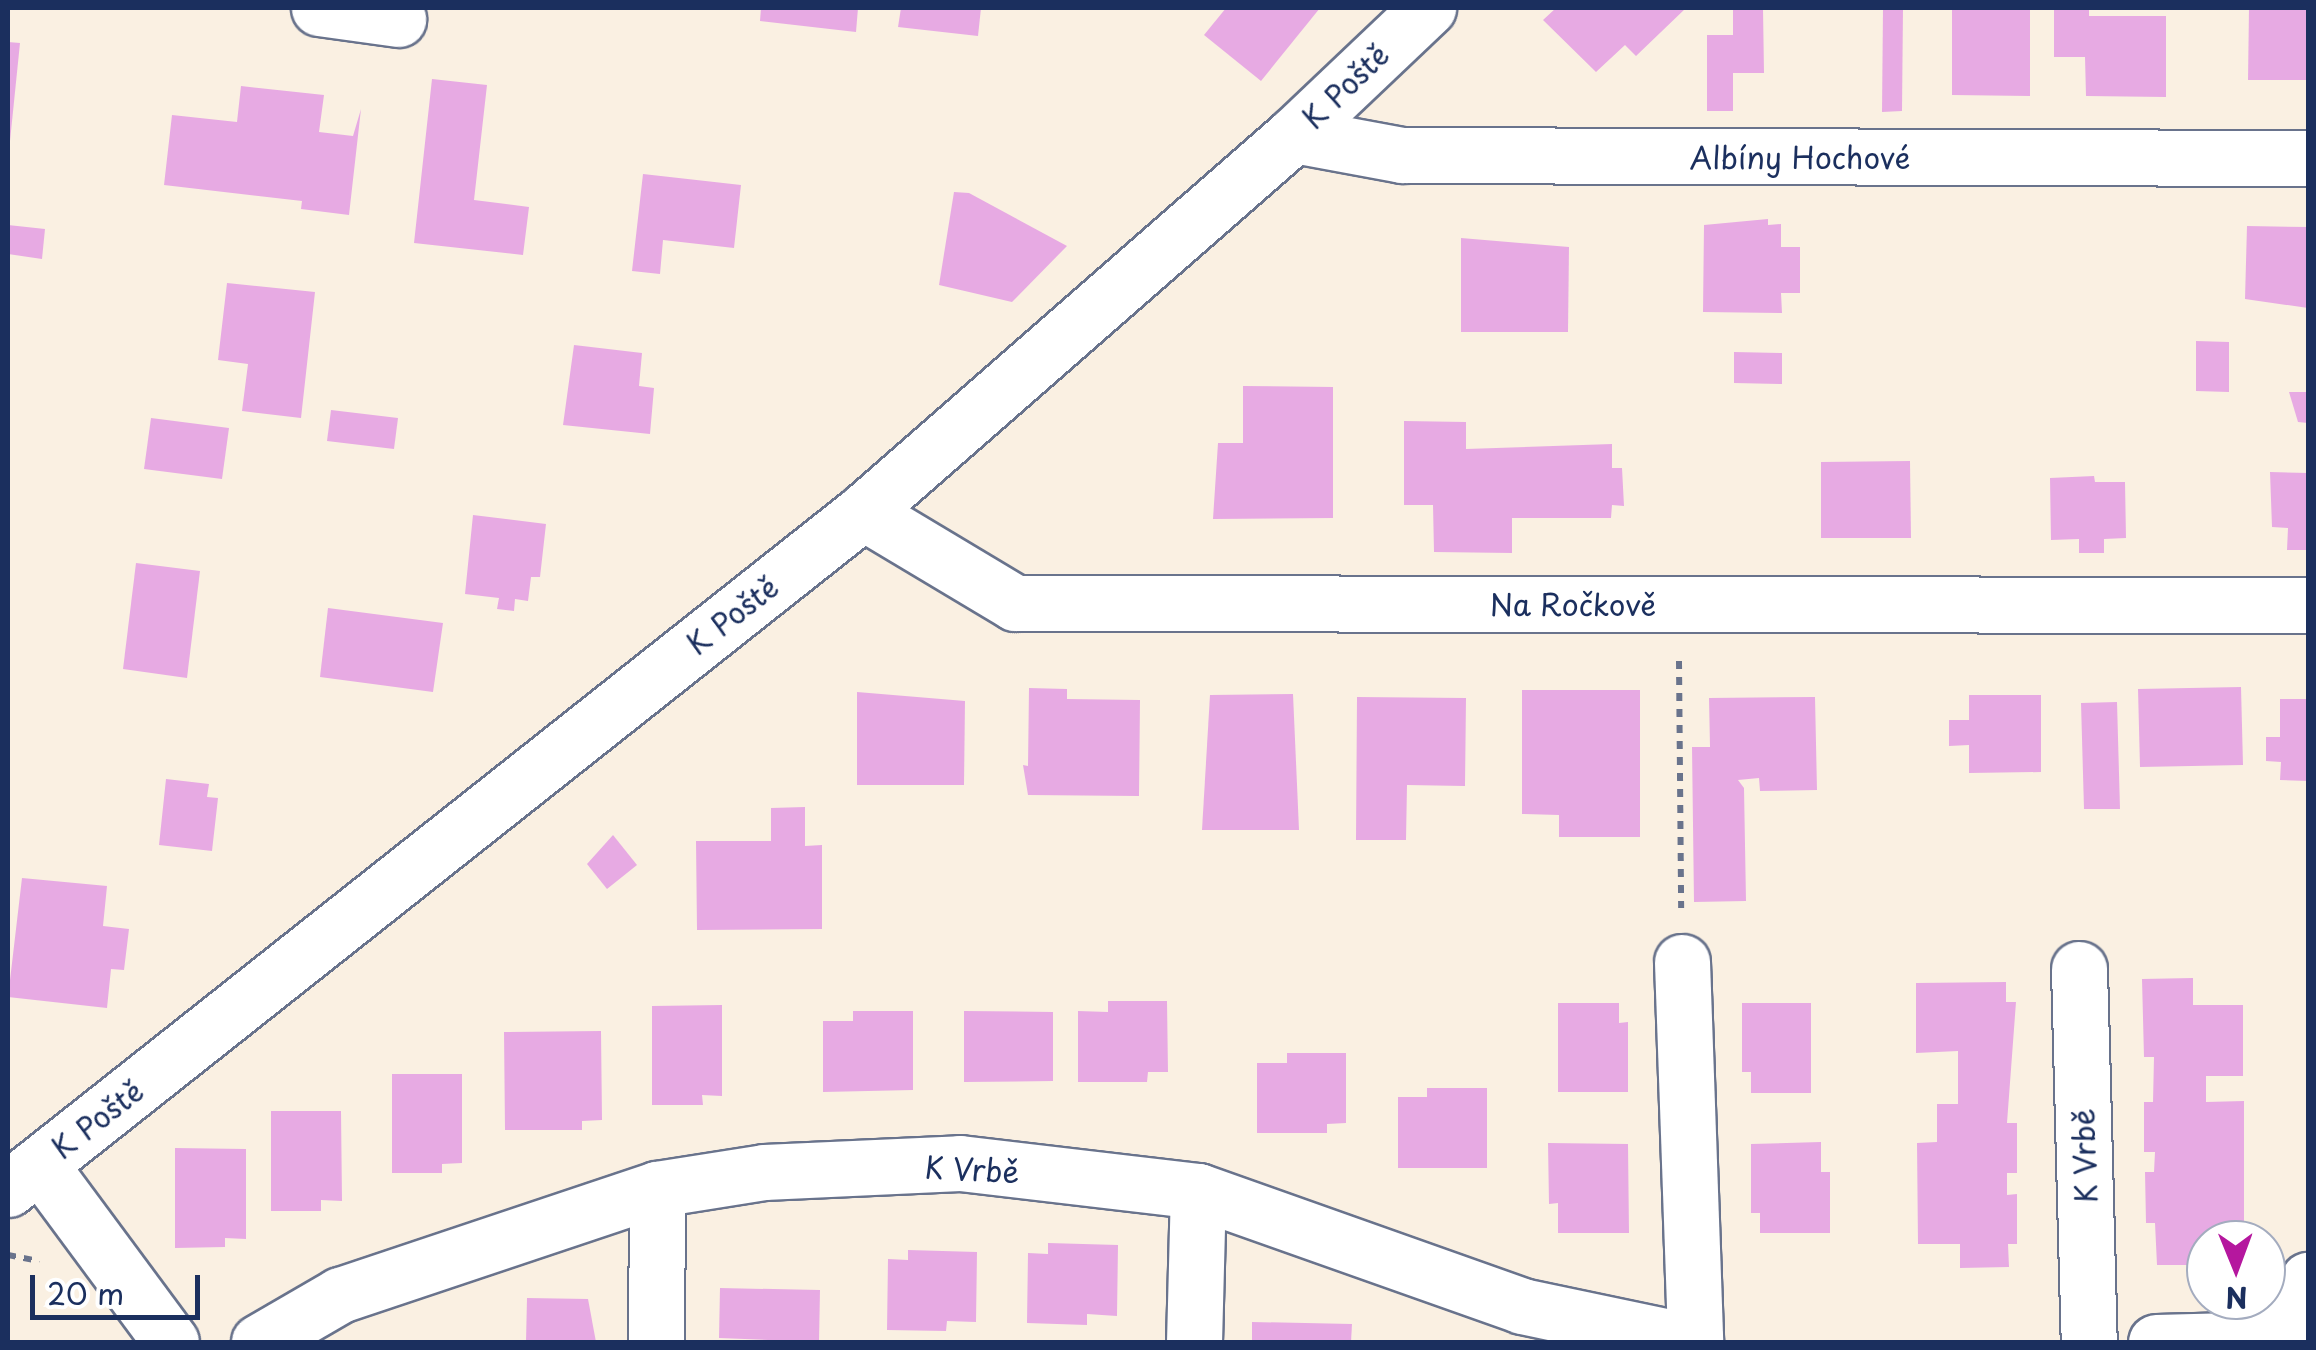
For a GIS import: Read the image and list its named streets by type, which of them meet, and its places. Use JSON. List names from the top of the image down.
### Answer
{
  "streets": {
    "street": [
      "K Poště",
      "Albíny Hochové",
      "Na Ročkově",
      "K Vrbě"
    ]
  },
  "crossings": [
    ["K Poště", "Albíny Hochové"],
    ["K Poště", "Na Ročkově"]
  ],
  "scale_bar": "20 m",
  "north": "bottom"
}
